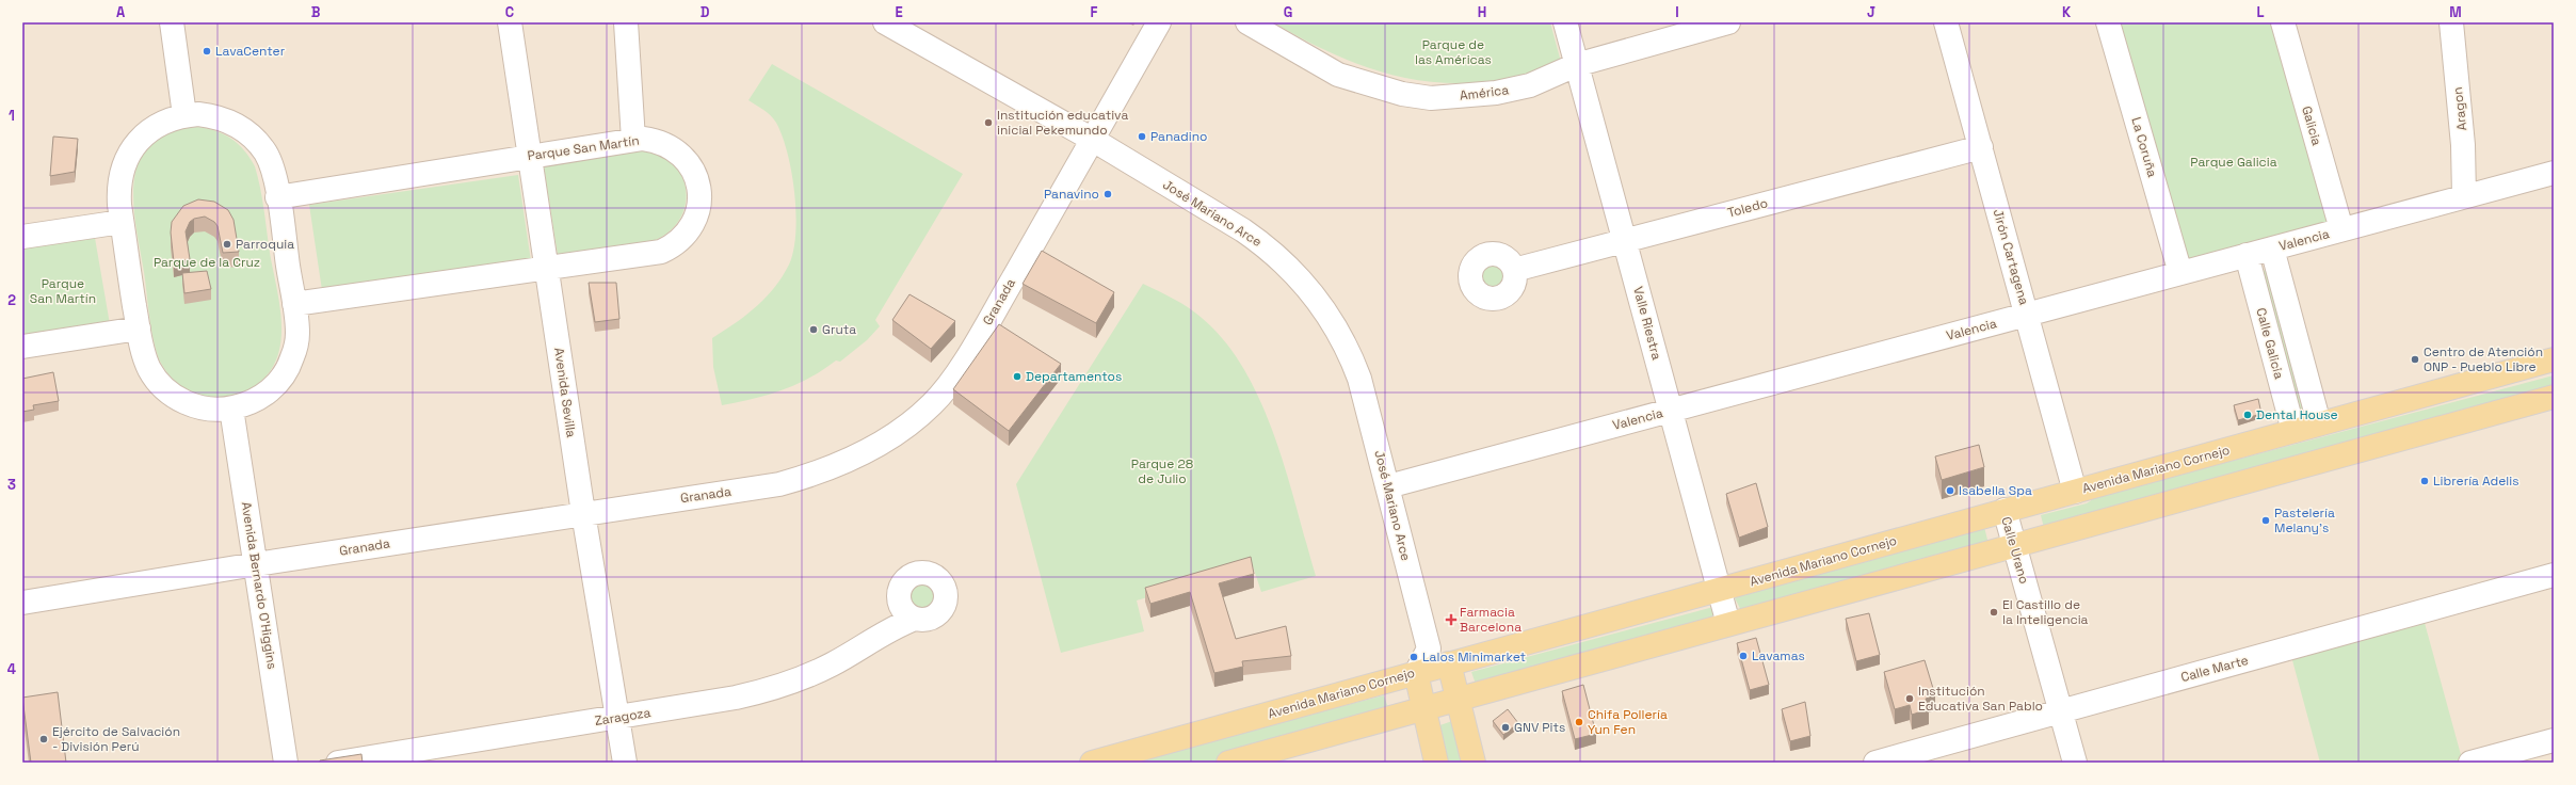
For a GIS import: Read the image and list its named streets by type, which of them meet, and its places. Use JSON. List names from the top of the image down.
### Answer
{
  "streets": {
    "main road": ["Avenida Mariano Cornejo"],
    "street": [
      "América",
      "Aragon",
      "Galicia",
      "La Coruña",
      "Parque San Martín",
      "Toledo",
      "José Mariano Arce",
      "Valencia",
      "Jirón Cartagena",
      "Granada",
      "Valle Riestra",
      "Calle Galicia",
      "Avenida Sevilla",
      "Calle Urano",
      "Avenida Bernardo O'Higgins",
      "Calle Marte",
      "Zaragoza"
    ]
  },
  "crossings": [
    ["América", "Valle Riestra"],
    ["Aragon", "Valencia"],
    ["Galicia", "Valencia"],
    ["La Coruña", "Valencia"],
    ["Parque San Martín", "Avenida Sevilla"],
    ["Toledo", "Jirón Cartagena"],
    ["Toledo", "Valle Riestra"],
    ["José Mariano Arce", "Valencia"],
    ["José Mariano Arce", "Granada"],
    ["Valencia", "Jirón Cartagena"],
    ["Valencia", "Valle Riestra"],
    ["Valencia", "Calle Galicia"],
    ["Jirón Cartagena", "Avenida Mariano Cornejo"],
    ["Granada", "Avenida Sevilla"],
    ["Granada", "Avenida Bernardo O'Higgins"],
    ["Valle Riestra", "Avenida Mariano Cornejo"],
    ["Calle Galicia", "Avenida Mariano Cornejo"],
    ["Avenida Sevilla", "Zaragoza"],
    ["Avenida Mariano Cornejo", "Calle Urano"],
    ["Calle Urano", "Calle Marte"]
  ],
  "parks": [
    "Parque de las Américas",
    "Parque Galicia",
    "Parque de la Cruz",
    "Parque San Martín",
    "Parque 28 de Julio"
  ],
  "places": {
    "other": [
      "LavaCenter",
      "Institución educativa inicial Pekemundo",
      "Panadino",
      "Panavino",
      "Parroquia",
      "Gruta",
      "Centro de Atención ONP - Pueblo Libre",
      "Departamentos",
      "Dental House",
      "Librería Adelis",
      "Isabella Spa",
      "Pastelería Melany's",
      "El Castillo de la Inteligencia",
      "Lavamas",
      "Lalos Minimarket",
      "Institución Educativa San Pablo",
      "Chifa Pollería Yun Fen",
      "GNV Pits",
      "Ejército de Salvación - División Perú"
    ],
    "health": ["Farmacia Barcelona"]
  },
  "grid": {
    "columns": [
      "A",
      "B",
      "C",
      "D",
      "E",
      "F",
      "G",
      "H",
      "I",
      "J",
      "K",
      "L",
      "M"
    ],
    "rows": [
      "1",
      "2",
      "3",
      "4"
    ]
  }
}
